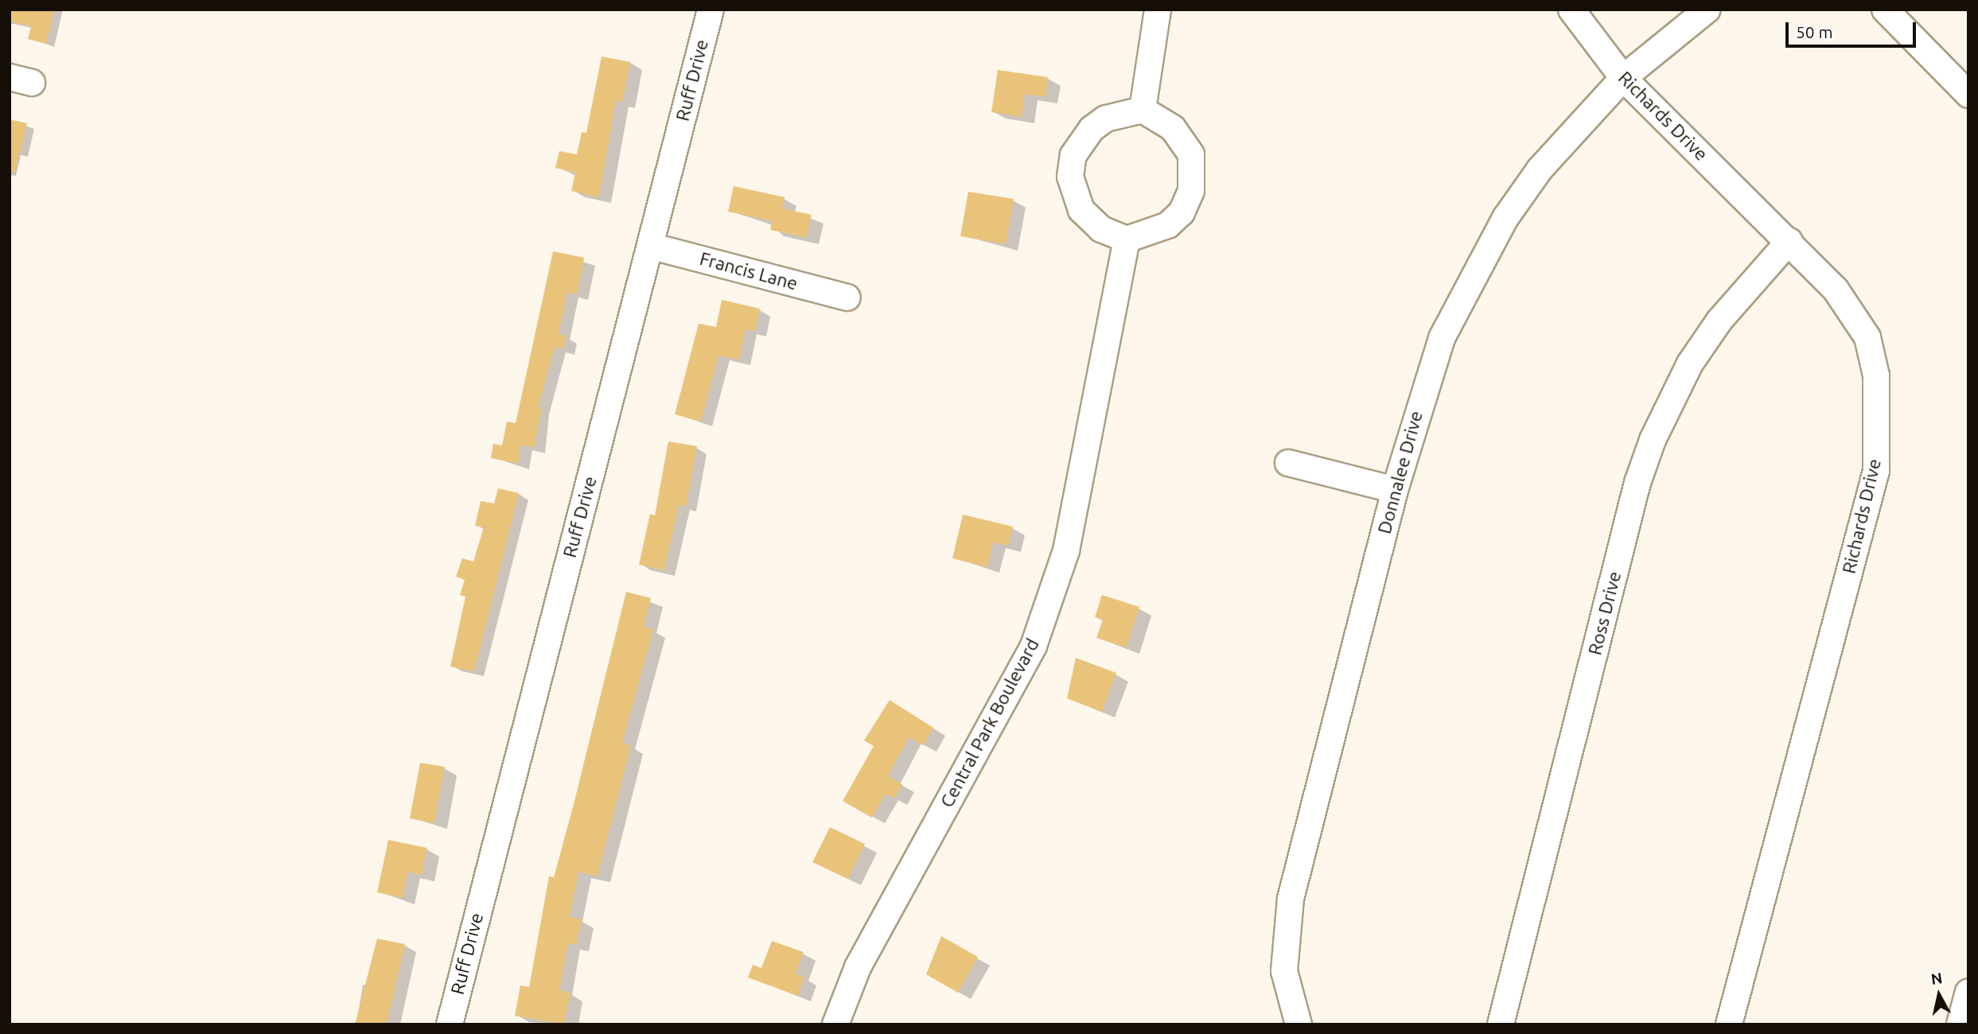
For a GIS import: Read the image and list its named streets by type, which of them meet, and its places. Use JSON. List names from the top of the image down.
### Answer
{
  "streets": {
    "street": [
      "Ruff Drive",
      "Richards Drive",
      "Francis Lane",
      "Donnalee Drive",
      "Ross Drive",
      "Central Park Boulevard"
    ]
  },
  "crossings": [
    ["Ruff Drive", "Francis Lane"],
    ["Richards Drive", "Donnalee Drive"],
    ["Richards Drive", "Ross Drive"]
  ],
  "scale_bar": "50 m",
  "north": "top"
}
